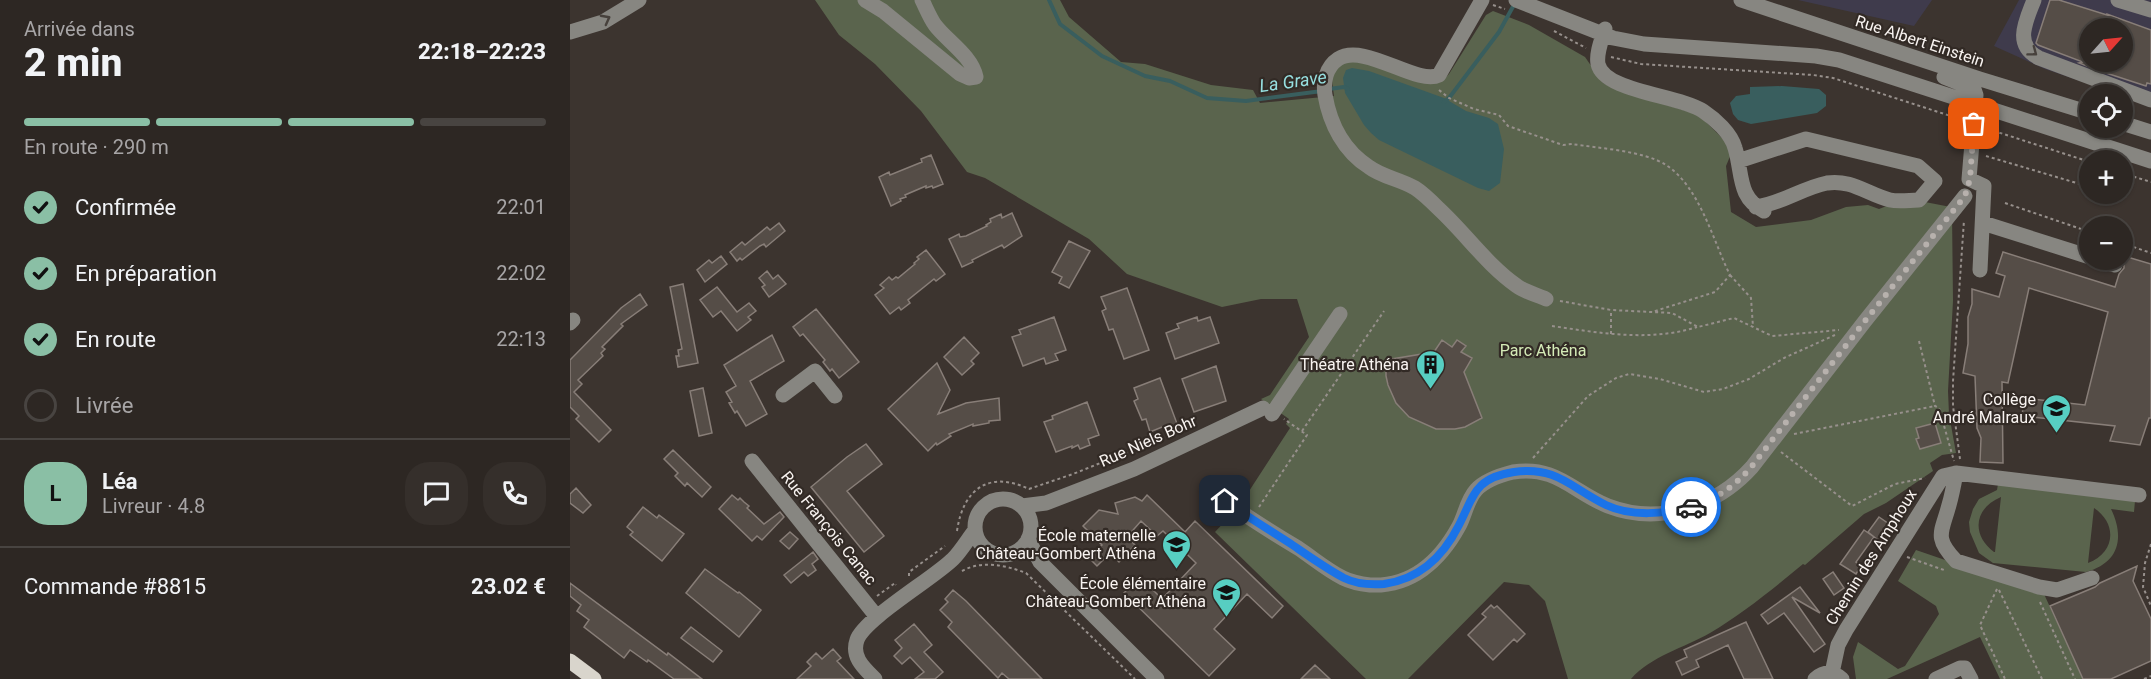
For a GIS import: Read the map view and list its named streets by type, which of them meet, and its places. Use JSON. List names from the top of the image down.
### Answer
{
  "streets": {
    "street": [
      "Rue Albert Einstein",
      "Rue Niels Bohr",
      "Rue François Canac",
      "Chemin des Amphoux"
    ]
  },
  "water": ["La Grave"],
  "parks": ["Parc Athéna"],
  "places": {
    "building": ["Théatre Athéna"],
    "school or university": ["Collège André Malraux", "École maternelle Château-Gombert Athéna", "École élémentaire Château-Gombert Athéna"]
  },
  "north": "top right",
  "page": {
    "heading": ["2 min", "Arrivée dans", "22:18–22:23"],
    "panel": [
      "Léa",
      "Livreur · 4.8",
      "Commande #8815",
      "23.02 €"
    ],
    "map_buttons": ["+", "−"],
    "bar": "En route · 290 m",
    "list": [
      ["Confirmée", "22:01"],
      ["En préparation", "22:02"],
      ["En route", "22:13"],
      "Livrée"
    ],
    "round": "L"
  }
}
